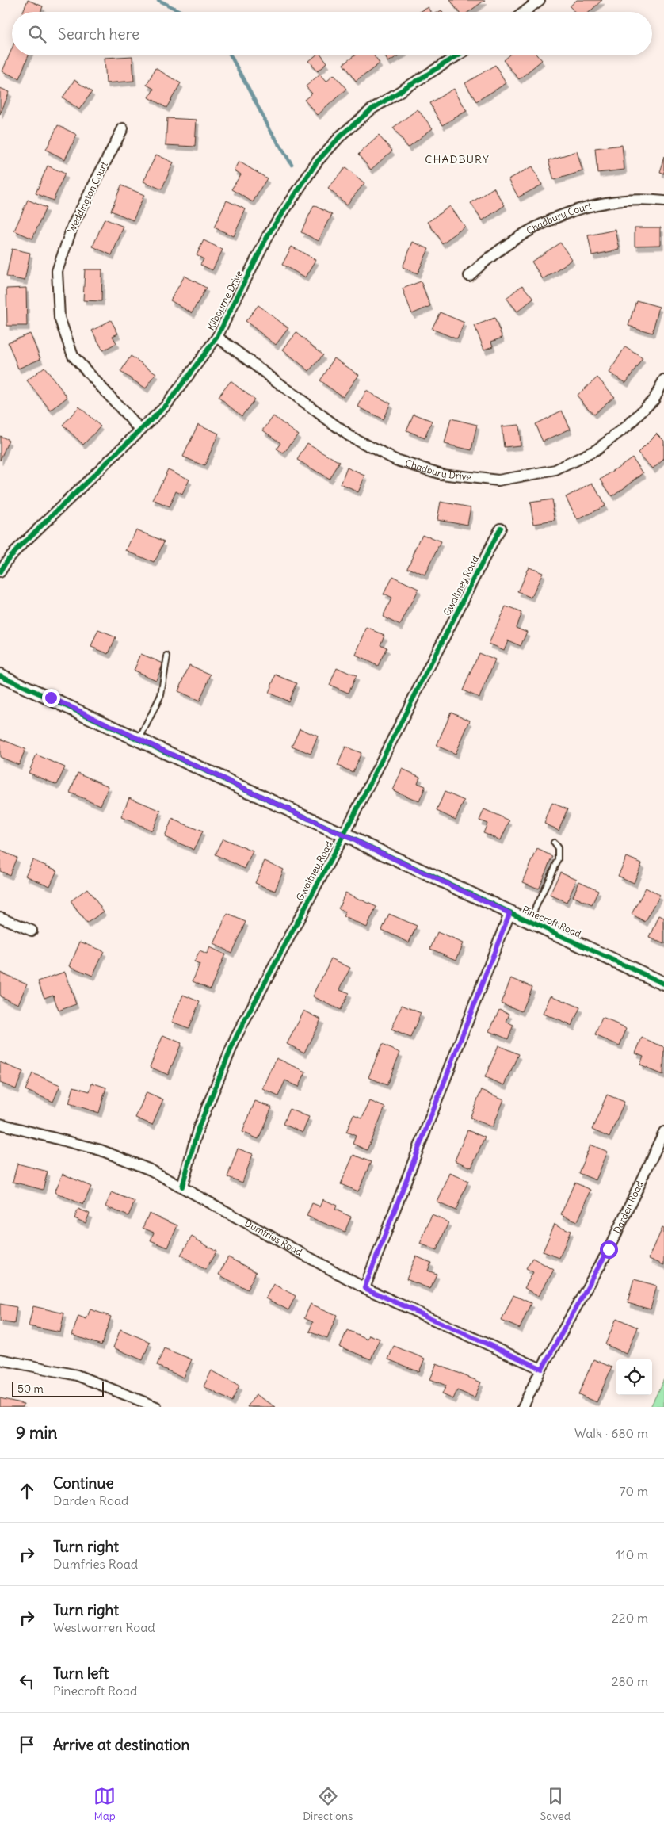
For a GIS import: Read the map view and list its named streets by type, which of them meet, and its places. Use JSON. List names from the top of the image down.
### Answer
{
  "streets": {
    "street": [
      "Weddington Court",
      "Chadbury Court",
      "Kilbourne Drive",
      "Chadbury Drive",
      "Gwaltney Road",
      "Pinecroft Road",
      "Darden Road",
      "Dumfries Road"
    ]
  },
  "crossings": [
    ["Weddington Court", "Kilbourne Drive"],
    ["Kilbourne Drive", "Chadbury Drive"],
    ["Gwaltney Road", "Pinecroft Road"],
    ["Gwaltney Road", "Dumfries Road"],
    ["Darden Road", "Dumfries Road"]
  ],
  "districts": ["CHADBURY"],
  "scale_bar": "50 m",
  "page": {
    "search": "Search here",
    "scale": "50 m",
    "heading": ["9 min", "Walk · 680 m"],
    "list": [
      ["Continue", "Darden Road", "70 m"],
      ["Turn right", "Dumfries Road", "110 m"],
      ["Turn right", "Westwarren Road", "220 m"],
      ["Turn left", "Pinecroft Road", "280 m"],
      "Arrive at destination"
    ],
    "nav": ["Map", "Directions", "Saved"]
  }
}
